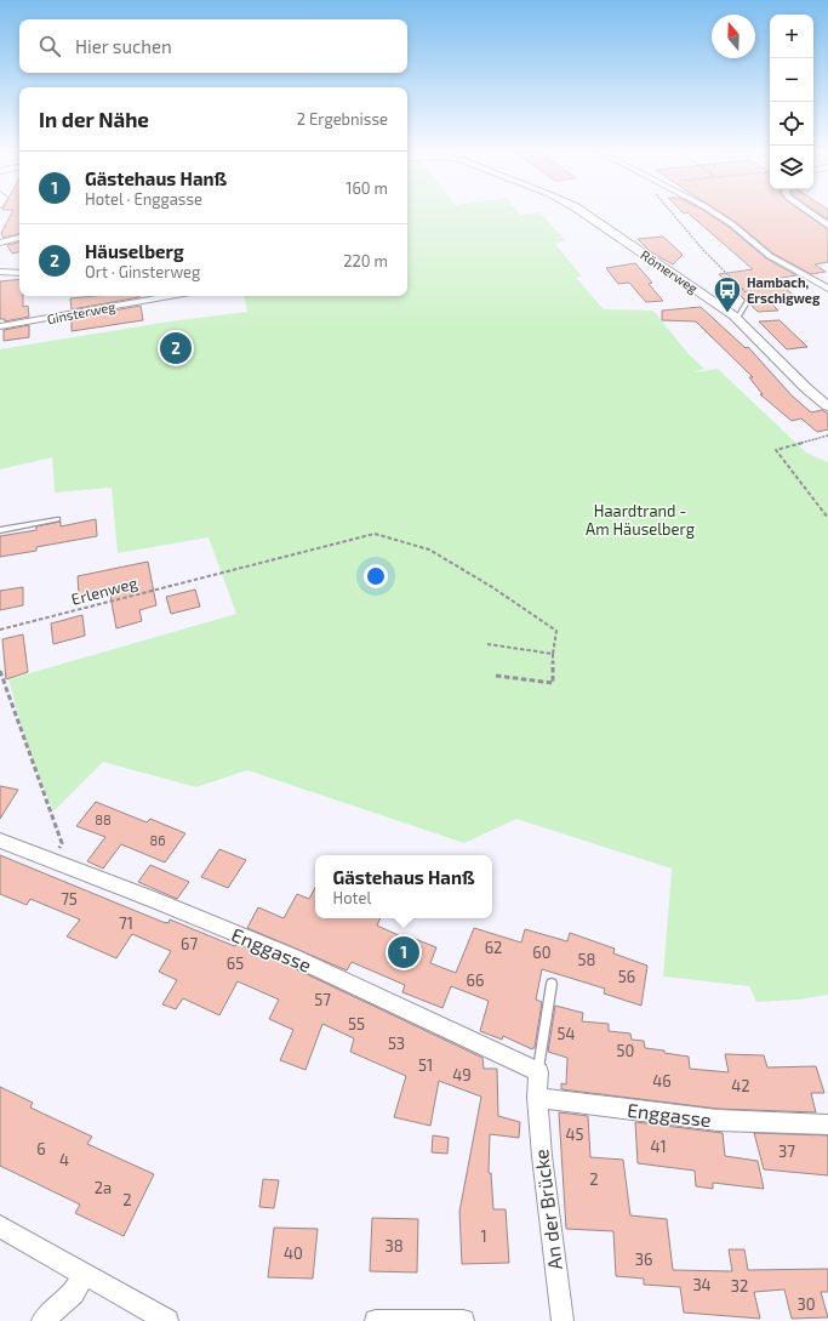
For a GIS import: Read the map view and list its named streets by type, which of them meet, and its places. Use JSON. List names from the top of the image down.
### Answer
{
  "streets": {
    "street": [
      "Römerweg",
      "Ginsterweg",
      "Enggasse",
      "An der Brücke"
    ],
    "path": ["Erlenweg"]
  },
  "crossings": [
    ["Enggasse", "An der Brücke"]
  ],
  "parks": ["Haardtrand - Am Häuselberg"],
  "places": {
    "bus stop": ["Hambach, Erschigweg"]
  },
  "house_numbers": [
    "88",
    "86",
    "75",
    "71",
    "67",
    "62",
    "60",
    "58",
    "65",
    "56",
    "66",
    "57",
    "55",
    "54",
    "53",
    "50",
    "51",
    "49",
    "46",
    "42",
    "45",
    "41",
    "6",
    "37",
    "4",
    "2",
    "2a",
    "2",
    "1",
    "38",
    "40",
    "36",
    "34",
    "32",
    "30"
  ],
  "north": "top",
  "page": {
    "map_buttons": ["+", "−"],
    "search": "Hier suchen",
    "heading": ["In der Nähe", "2 Ergebnisse"],
    "list": [
      {
        "mark": "1",
        "name": "Gästehaus Hanß",
        "note": "Hotel · Enggasse",
        "value": "160 m"
      },
      {
        "mark": "2",
        "name": "Häuselberg",
        "note": "Ort · Ginsterweg",
        "value": "220 m"
      }
    ],
    "pins": ["2", "1"],
    "popup": ["Gästehaus Hanß", "Hotel"]
  }
}
